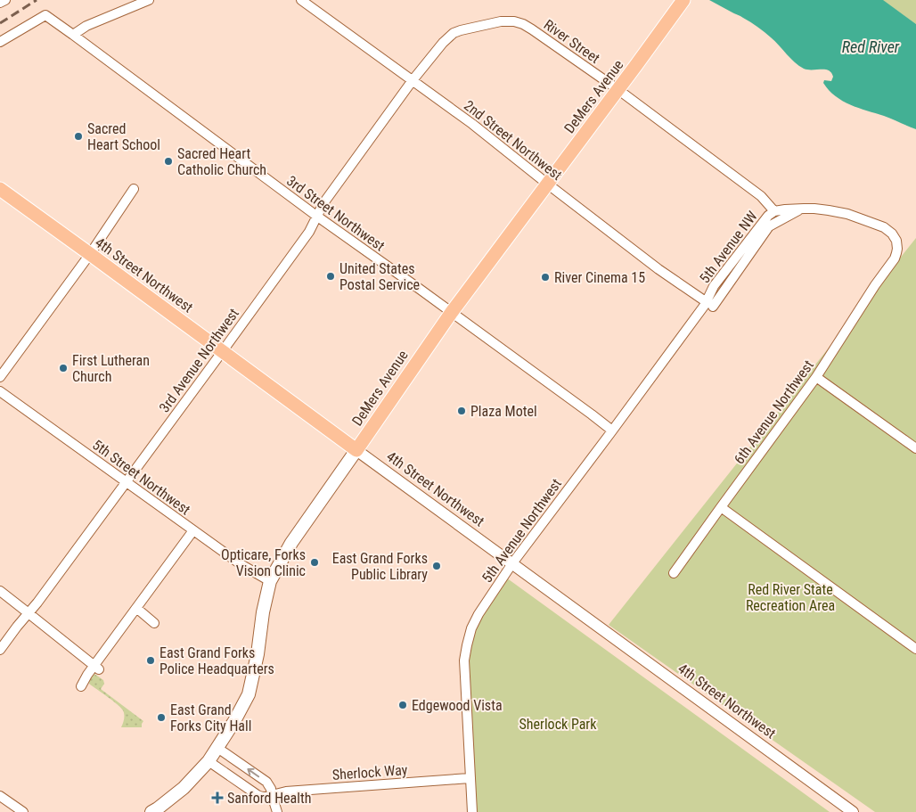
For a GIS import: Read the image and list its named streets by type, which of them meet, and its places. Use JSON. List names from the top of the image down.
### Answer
{
  "streets": {
    "main road": ["DeMers Avenue", "4th Street Northwest"],
    "street": [
      "River Street",
      "2nd Street Northwest",
      "3rd Street Northwest",
      "5th Avenue NW",
      "3rd Avenue Northwest",
      "6th Avenue Northwest",
      "5th Street Northwest",
      "5th Avenue Northwest",
      "Sherlock Way"
    ]
  },
  "crossings": [
    ["River Street", "DeMers Avenue"],
    ["River Street", "2nd Street Northwest"],
    ["River Street", "5th Avenue NW"],
    ["River Street", "3rd Avenue Northwest"],
    ["DeMers Avenue", "2nd Street Northwest"],
    ["DeMers Avenue", "3rd Street Northwest"],
    ["DeMers Avenue", "4th Street Northwest"],
    ["DeMers Avenue", "5th Street Northwest"],
    ["2nd Street Northwest", "5th Avenue NW"],
    ["2nd Street Northwest", "3rd Avenue Northwest"],
    ["2nd Street Northwest", "5th Avenue Northwest"],
    ["3rd Street Northwest", "3rd Avenue Northwest"],
    ["3rd Street Northwest", "5th Avenue Northwest"],
    ["5th Avenue NW", "5th Avenue Northwest"],
    ["4th Street Northwest", "3rd Avenue Northwest"],
    ["4th Street Northwest", "5th Avenue Northwest"],
    ["3rd Avenue Northwest", "5th Street Northwest"],
    ["5th Avenue Northwest", "Sherlock Way"]
  ],
  "water": ["Red River"],
  "parks": ["Red River State Recreation Area", "Sherlock Park"],
  "places": {
    "other": [
      "Sacred Heart School",
      "Sacred Heart Catholic Church",
      "United States Postal Service",
      "River Cinema 15",
      "First Lutheran Church",
      "Plaza Motel",
      "Opticare, Forks Vision Clinic",
      "East Grand Forks Public Library",
      "East Grand Forks Police Headquarters",
      "Edgewood Vista",
      "East Grand Forks City Hall"
    ],
    "health": ["Sanford Health"]
  }
}
